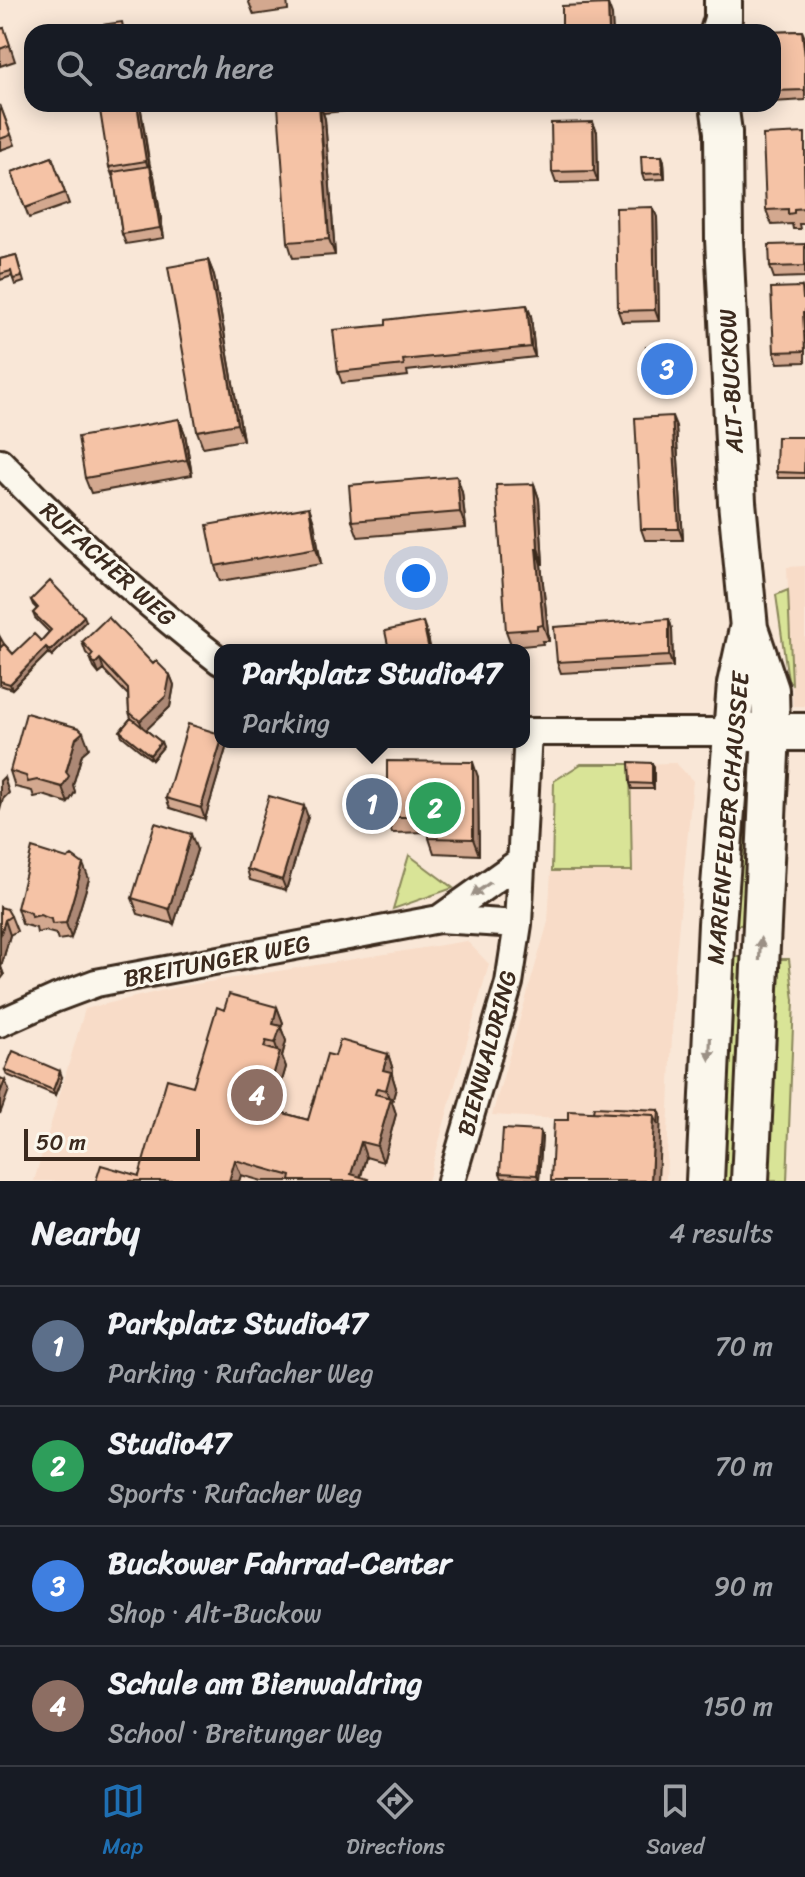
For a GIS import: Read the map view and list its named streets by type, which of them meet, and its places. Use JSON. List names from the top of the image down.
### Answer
{
  "streets": {
    "main road": ["ALT-BUCKOW", "MARIENFELDER CHAUSSEE"],
    "street": ["RUFACHER WEG", "BREITUNGER WEG", "BIENWALDRING"]
  },
  "crossings": [
    ["ALT-BUCKOW", "MARIENFELDER CHAUSSEE"],
    ["BREITUNGER WEG", "BIENWALDRING"]
  ],
  "scale_bar": "50 m",
  "page": {
    "search": "Search here",
    "pins": [
      "3",
      "1",
      "2",
      "4"
    ],
    "popup": ["Parkplatz Studio47", "Parking"],
    "scale": "50 m",
    "heading": ["Nearby", "4 results"],
    "list": [
      {
        "mark": "1",
        "name": "Parkplatz Studio47",
        "note": "Parking · Rufacher Weg",
        "value": "70 m"
      },
      {
        "mark": "2",
        "name": "Studio47",
        "note": "Sports · Rufacher Weg",
        "value": "70 m"
      },
      {
        "mark": "3",
        "name": "Buckower Fahrrad-Center",
        "note": "Shop · Alt-Buckow",
        "value": "90 m"
      },
      {
        "mark": "4",
        "name": "Schule am Bienwaldring",
        "note": "School · Breitunger Weg",
        "value": "150 m"
      }
    ],
    "nav": ["Map", "Directions", "Saved"]
  }
}
